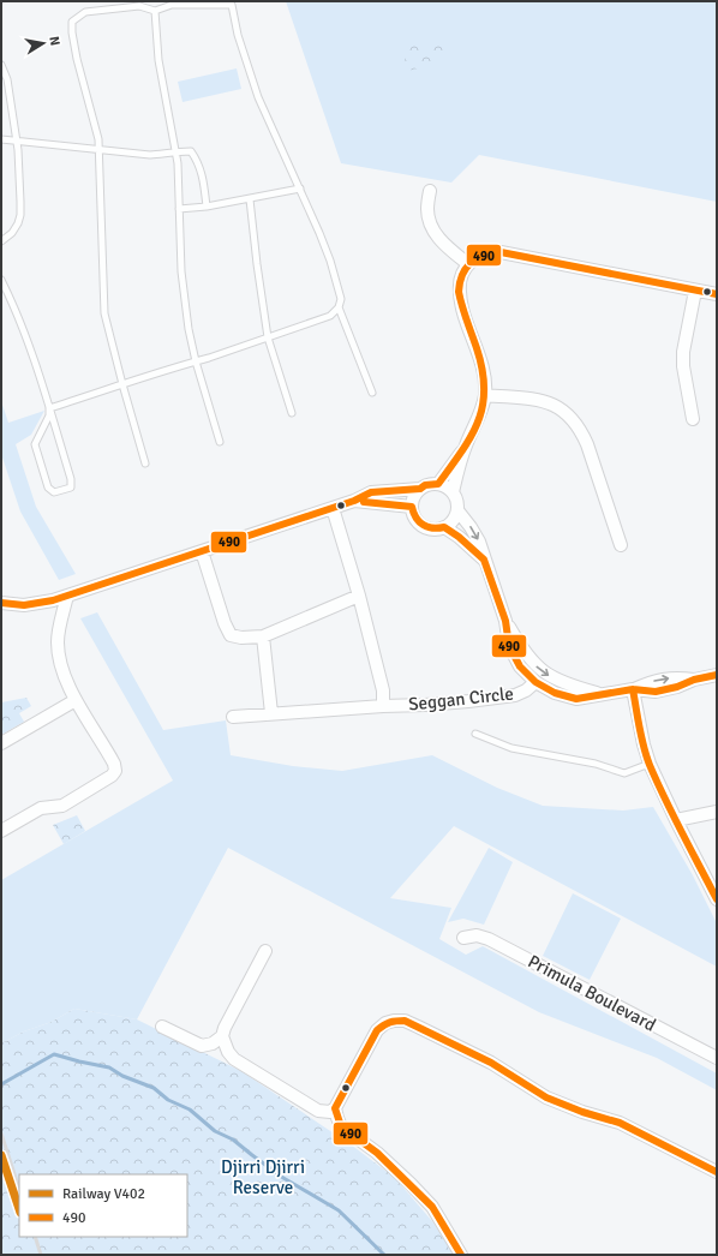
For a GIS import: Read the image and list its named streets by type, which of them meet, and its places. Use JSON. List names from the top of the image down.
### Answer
{
  "streets": {
    "street": ["Seggan Circle", "Primula Boulevard"]
  },
  "parks": ["Djirri Djirri Reserve"],
  "lines": ["transit line 490", "rail line V402"],
  "legend": ["Railway V402", "490"],
  "north": "right"
}
